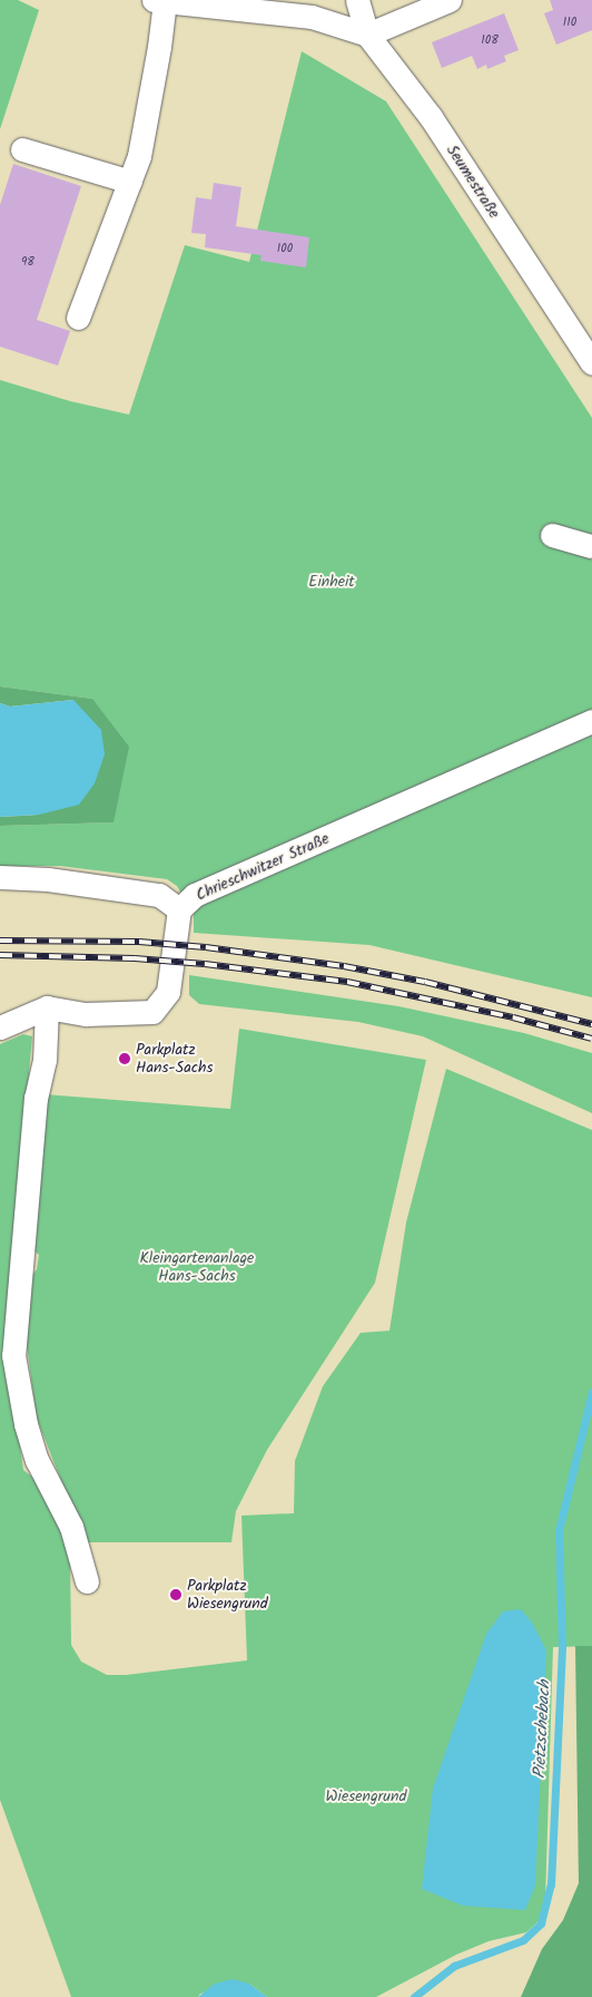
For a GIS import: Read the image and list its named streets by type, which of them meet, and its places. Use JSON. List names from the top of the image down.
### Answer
{
  "streets": {
    "street": ["Seumestraße", "Chrieschwitzer Straße"]
  },
  "water": ["Pietzschebach"],
  "parks": ["Einheit", "Kleingartenanlage Hans-Sachs", "Wiesengrund"],
  "places": ["Parkplatz Hans-Sachs", "Parkplatz Wiesengrund"],
  "house_numbers": [
    "110",
    "108",
    "100",
    "98"
  ]
}
